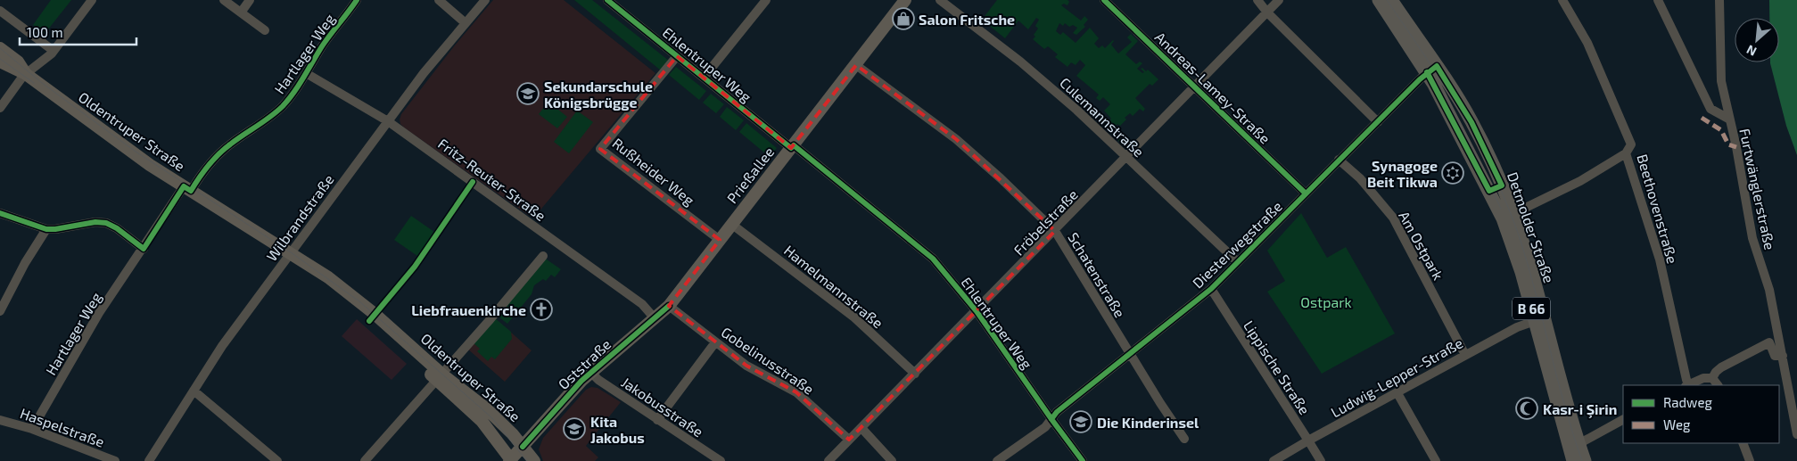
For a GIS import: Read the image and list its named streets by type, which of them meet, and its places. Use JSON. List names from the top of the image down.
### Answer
{
  "streets": {
    "main road": ["Detmolder Straße", "B 66"],
    "street": [
      "Hartlager Weg",
      "Ehlentruper Weg",
      "Andreas-Lamey-Straße",
      "Culemannstraße",
      "Oldentruper Straße",
      "Rußheider Weg",
      "Prießallee",
      "Fritz-Reuter-Straße",
      "Furtwänglerstraße",
      "Beethovenstraße",
      "Wilbrandstraße",
      "Fröbelstraße",
      "Diesterwegstraße",
      "Am Ostpark",
      "Schatenstraße",
      "Hamelmannstraße",
      "Gobelinusstraße",
      "Oststraße",
      "Lippische Straße",
      "Ludwig-Lepper-Straße",
      "Jakobusstraße",
      "Haspelstraße"
    ]
  },
  "crossings": [
    ["Hartlager Weg", "Oldentruper Straße"],
    ["Hartlager Weg", "Fritz-Reuter-Straße"],
    ["Hartlager Weg", "Haspelstraße"],
    ["Ehlentruper Weg", "Rußheider Weg"],
    ["Ehlentruper Weg", "Prießallee"],
    ["Ehlentruper Weg", "Fröbelstraße"],
    ["Ehlentruper Weg", "Diesterwegstraße"],
    ["Andreas-Lamey-Straße", "Fröbelstraße"],
    ["Andreas-Lamey-Straße", "Diesterwegstraße"],
    ["Culemannstraße", "Fröbelstraße"],
    ["Culemannstraße", "Diesterwegstraße"],
    ["Oldentruper Straße", "Wilbrandstraße"],
    ["Oldentruper Straße", "Oststraße"],
    ["Rußheider Weg", "Prießallee"],
    ["Prießallee", "Schatenstraße"],
    ["Prießallee", "Hamelmannstraße"],
    ["Prießallee", "Gobelinusstraße"],
    ["Prießallee", "Oststraße"],
    ["Fritz-Reuter-Straße", "Wilbrandstraße"],
    ["Fritz-Reuter-Straße", "Oststraße"],
    ["Fröbelstraße", "Schatenstraße"],
    ["Fröbelstraße", "Hamelmannstraße"],
    ["Fröbelstraße", "Gobelinusstraße"],
    ["Detmolder Straße", "Diesterwegstraße"],
    ["Detmolder Straße", "Ludwig-Lepper-Straße"],
    ["Diesterwegstraße", "Am Ostpark"],
    ["Diesterwegstraße", "Schatenstraße"],
    ["Diesterwegstraße", "Lippische Straße"],
    ["Am Ostpark", "Ludwig-Lepper-Straße"],
    ["Gobelinusstraße", "Oststraße"],
    ["Oststraße", "Jakobusstraße"],
    ["Lippische Straße", "Ludwig-Lepper-Straße"]
  ],
  "parks": ["Ostpark"],
  "places": {
    "shop": ["Salon Fritsche"],
    "school or university": ["Sekundarschule Königsbrügge", "Die Kinderinsel", "Kita Jakobus"],
    "synagogue": ["Synagoge Beit Tikwa"],
    "church": ["Liebfrauenkirche"],
    "mosque": ["Kasr-i Şirin"]
  },
  "legend": ["Radweg", "Weg"],
  "scale_bar": "100 m",
  "north": "bottom left"
}
